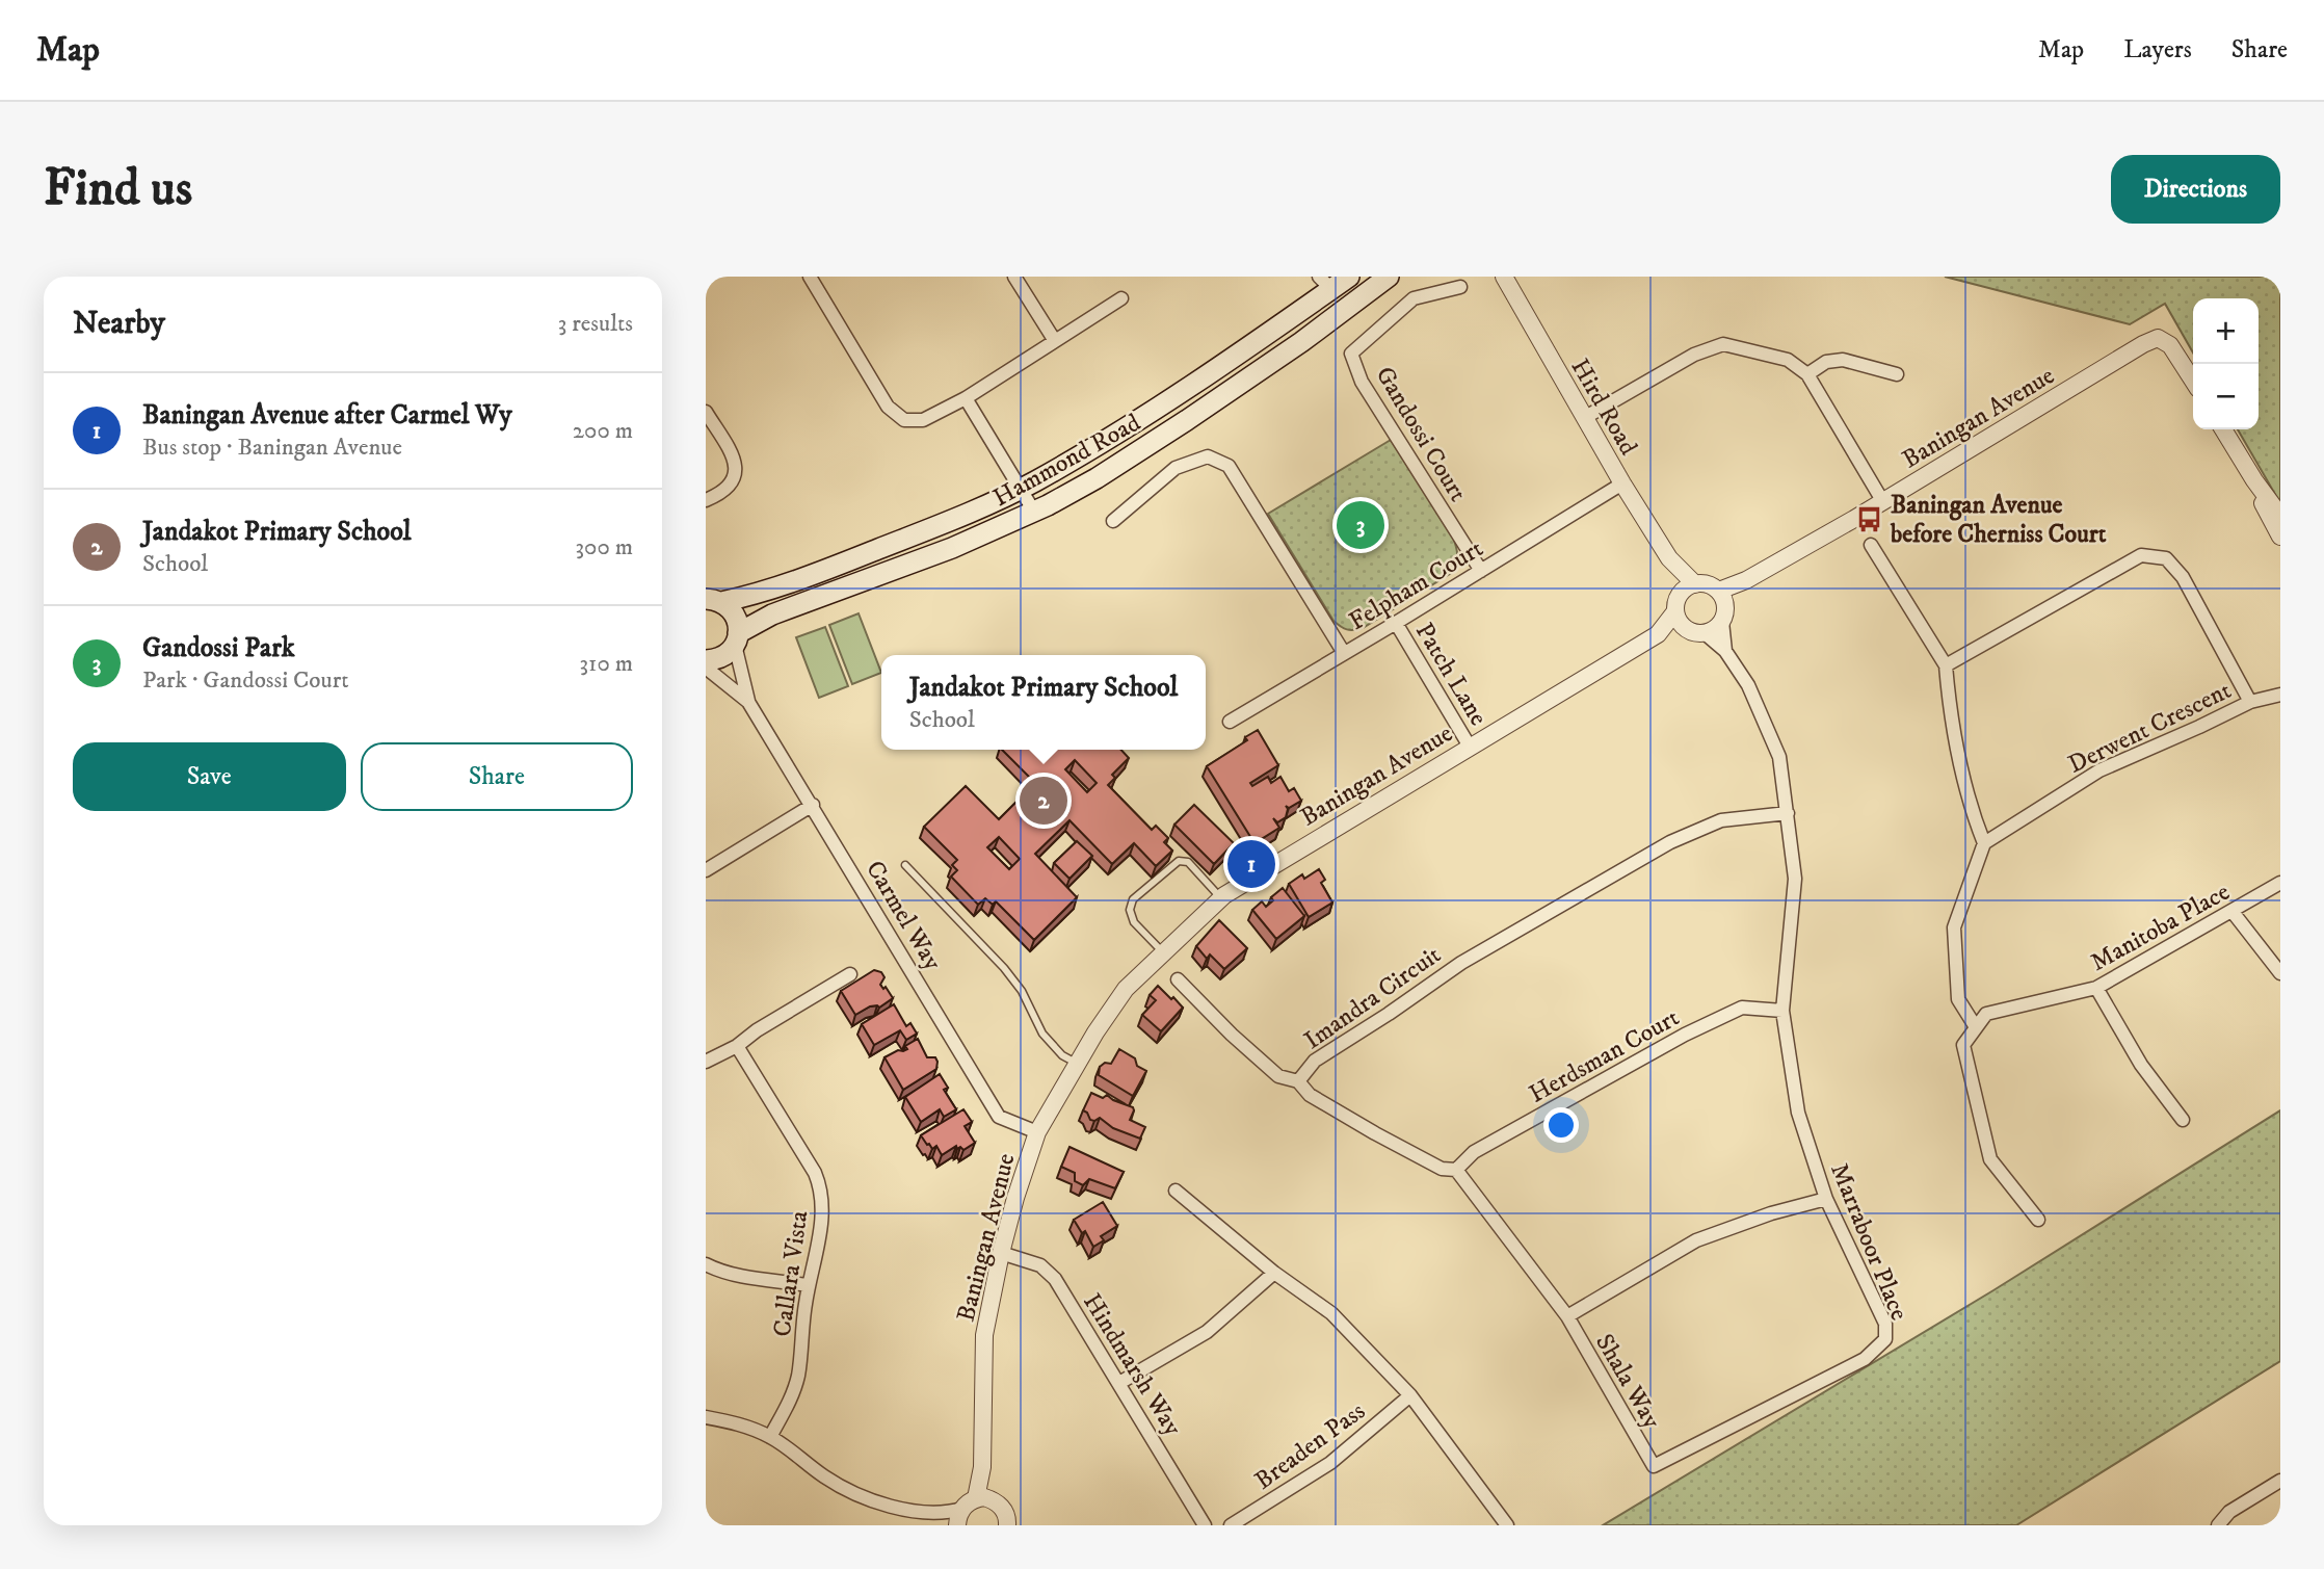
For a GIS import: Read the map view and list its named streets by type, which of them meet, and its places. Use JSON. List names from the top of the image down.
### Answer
{
  "streets": {
    "main road": ["Hammond Road"],
    "street": [
      "Hird Road",
      "Baningan Avenue",
      "Gandossi Court",
      "Felpham Court",
      "Patch Lane",
      "Derwent Crescent",
      "Carmel Way",
      "Manitoba Place",
      "Imandra Circuit",
      "Herdsman Court",
      "Marraboor Place",
      "Callara Vista",
      "Hindmarsh Way",
      "Shala Way",
      "Breaden Pass"
    ]
  },
  "crossings": [
    ["Hird Road", "Baningan Avenue"],
    ["Hird Road", "Felpham Court"],
    ["Hird Road", "Marraboor Place"],
    ["Baningan Avenue", "Patch Lane"],
    ["Baningan Avenue", "Carmel Way"],
    ["Baningan Avenue", "Marraboor Place"],
    ["Baningan Avenue", "Hindmarsh Way"],
    ["Gandossi Court", "Felpham Court"],
    ["Hammond Road", "Carmel Way"],
    ["Felpham Court", "Patch Lane"],
    ["Imandra Circuit", "Herdsman Court"],
    ["Imandra Circuit", "Marraboor Place"],
    ["Herdsman Court", "Marraboor Place"],
    ["Marraboor Place", "Shala Way"]
  ],
  "places": {
    "bus stop": ["Baningan Avenue before Cherniss Court"]
  },
  "page": {
    "header": "Map",
    "nav": ["Map", "Layers", "Share"],
    "buttons": [
      "Directions",
      ["Save", "Share"]
    ],
    "title": "Find us",
    "heading": ["Nearby", "3 results"],
    "map_buttons": ["+", "−"],
    "list": [
      {
        "mark": "1",
        "name": "Baningan Avenue after Carmel Wy",
        "note": "Bus stop · Baningan Avenue",
        "value": "200 m"
      },
      {
        "mark": "2",
        "name": "Jandakot Primary School",
        "note": "School",
        "value": "300 m"
      },
      {
        "mark": "3",
        "name": "Gandossi Park",
        "note": "Park · Gandossi Court",
        "value": "310 m"
      }
    ],
    "pins": ["3", "2", "1"],
    "popup": ["Jandakot Primary School", "School"]
  }
}
